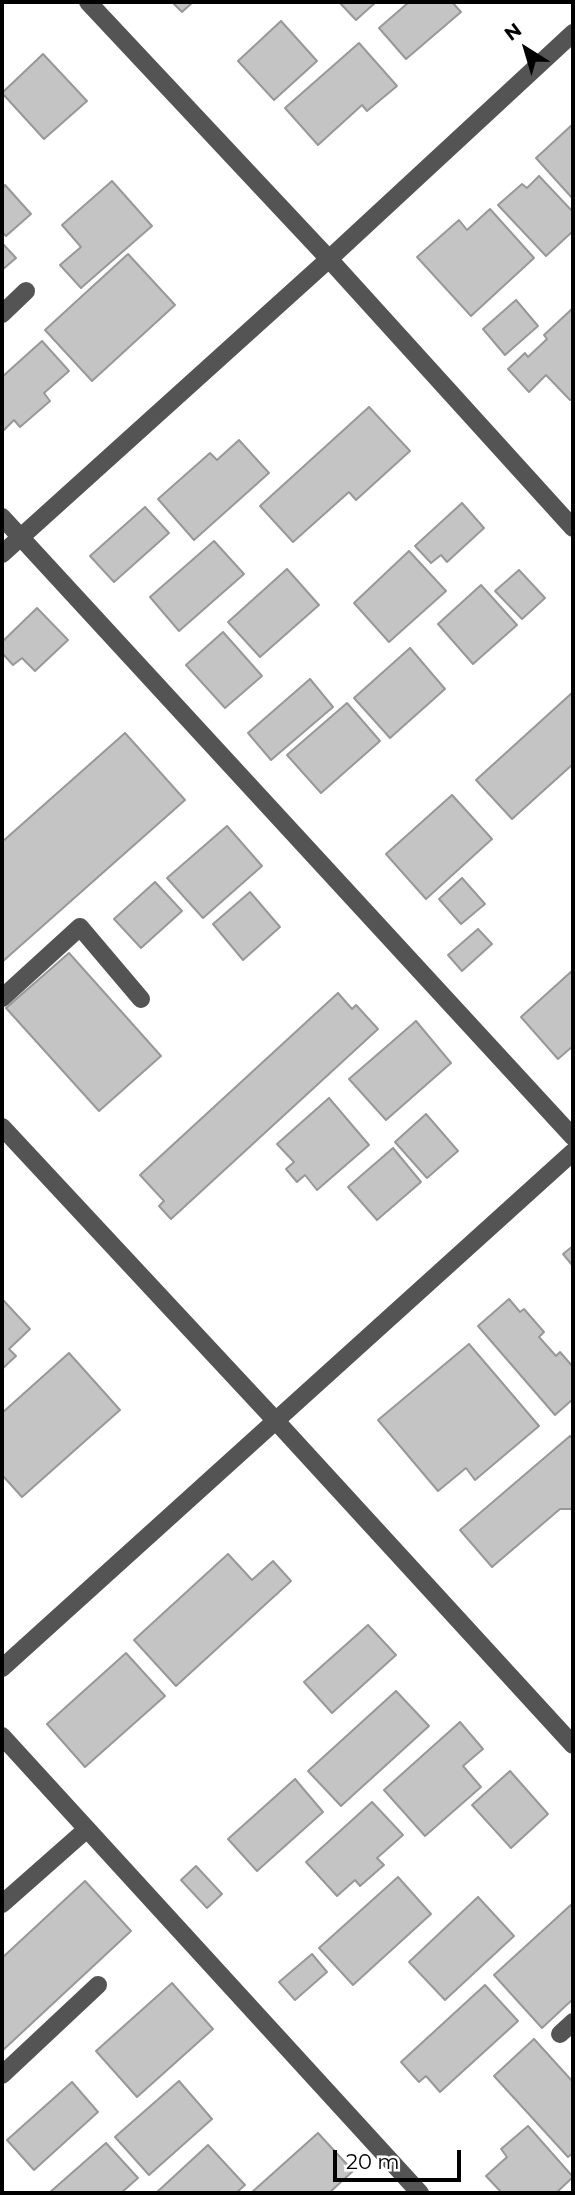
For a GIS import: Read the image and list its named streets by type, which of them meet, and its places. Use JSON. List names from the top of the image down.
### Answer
{
  "scale_bar": "20 m",
  "north": "top left"
}
